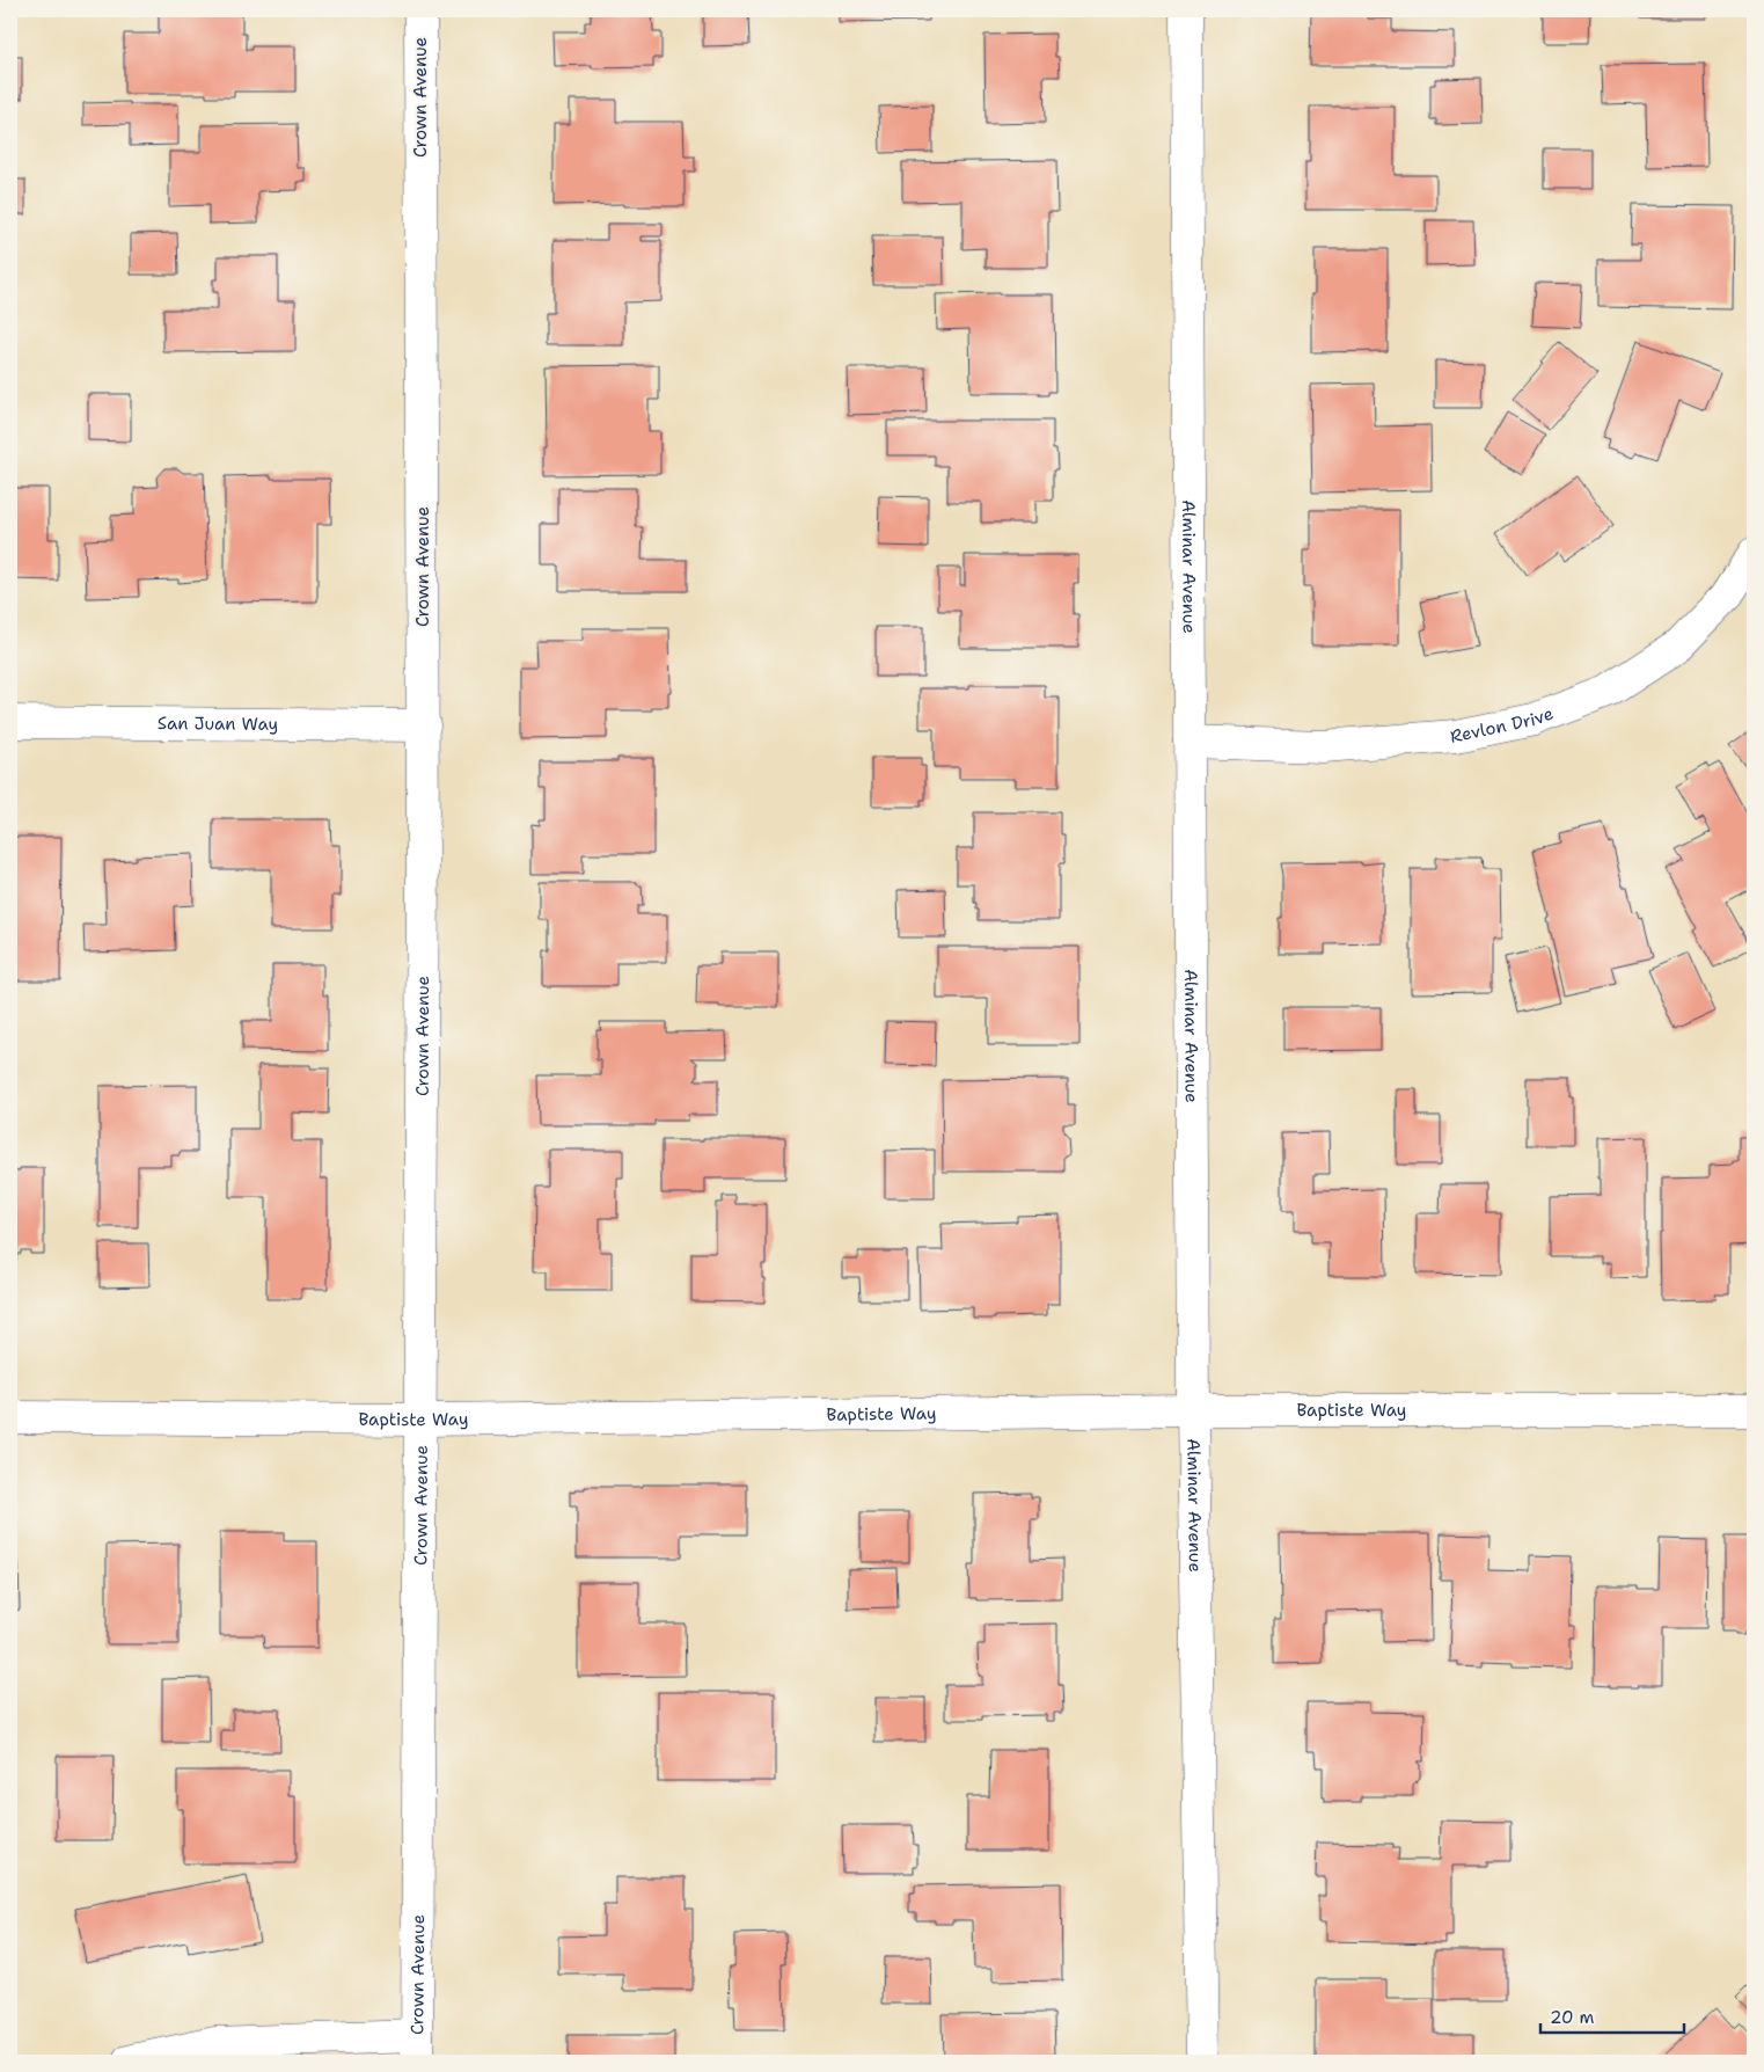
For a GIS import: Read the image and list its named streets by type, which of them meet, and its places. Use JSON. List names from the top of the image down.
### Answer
{
  "streets": {
    "street": [
      "Crown Avenue",
      "Alminar Avenue",
      "Revlon Drive",
      "San Juan Way",
      "Baptiste Way"
    ]
  },
  "crossings": [
    ["Crown Avenue", "San Juan Way"],
    ["Crown Avenue", "Baptiste Way"],
    ["Alminar Avenue", "Revlon Drive"],
    ["Alminar Avenue", "Baptiste Way"]
  ],
  "scale_bar": "20 m"
}
